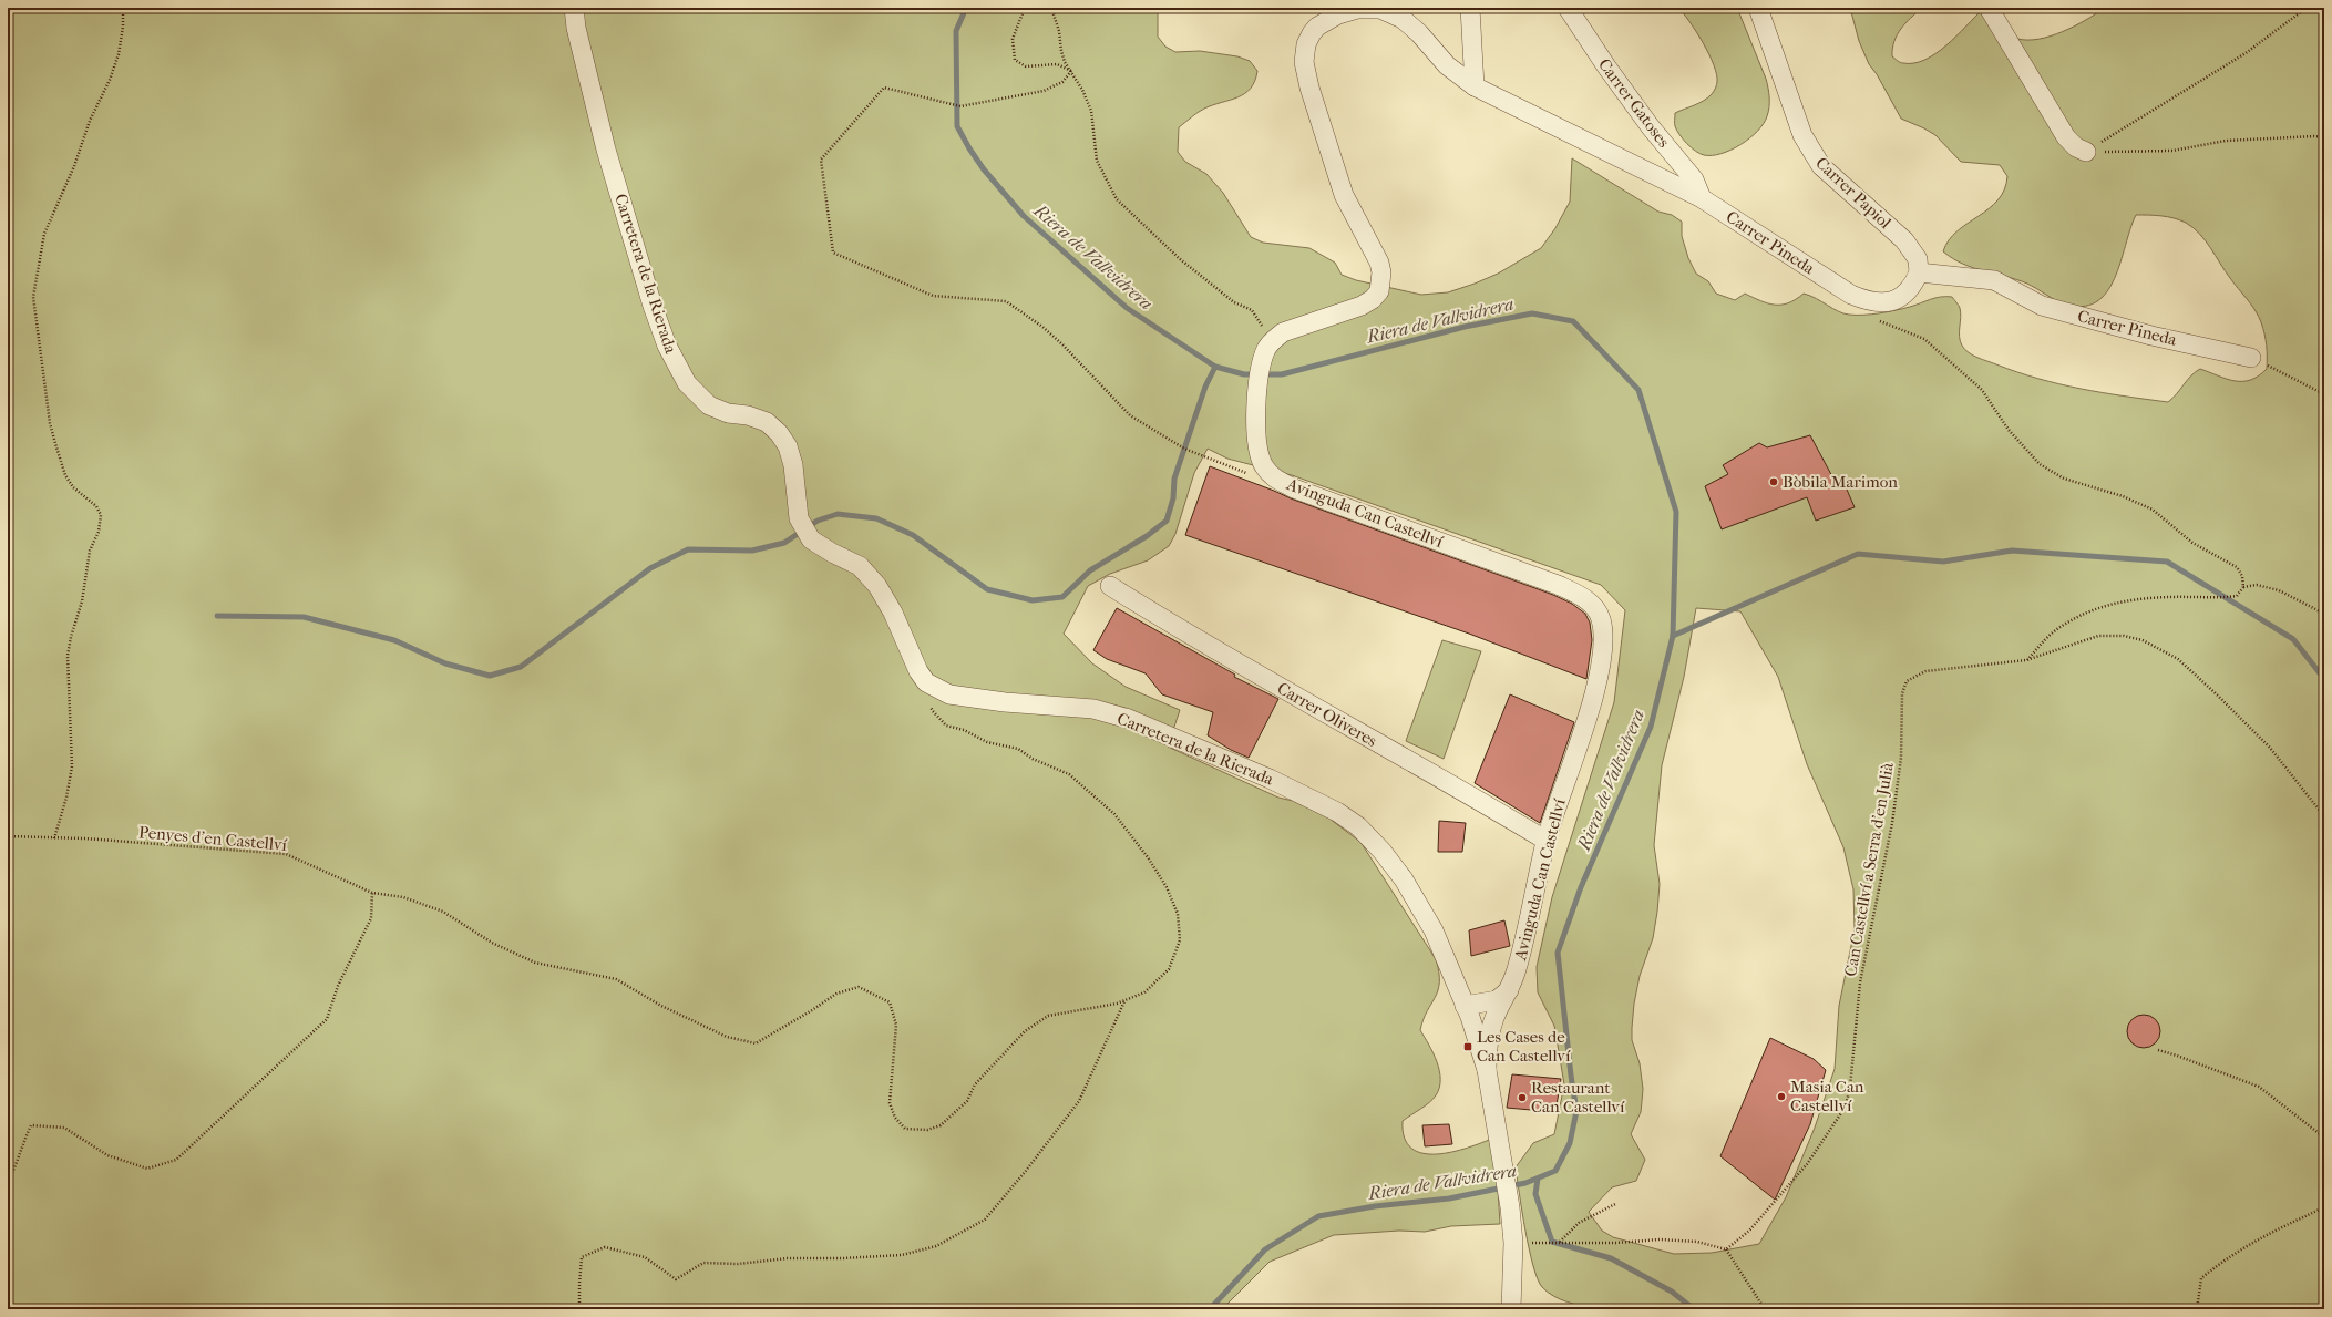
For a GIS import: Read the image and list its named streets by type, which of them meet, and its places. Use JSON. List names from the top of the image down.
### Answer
{
  "streets": {
    "street": [
      "Carrer Gatoses",
      "Carrer Papiol",
      "Carrer Pineda",
      "Carretera de la Rierada",
      "Avinguda Can Castellví",
      "Carrer Oliveres"
    ],
    "path": ["Penyes d'en Castellví", "Can Castellví a Serra d'en Julià"]
  },
  "crossings": [
    ["Carrer Gatoses", "Carrer Pineda"],
    ["Carrer Papiol", "Carrer Pineda"],
    ["Carrer Pineda", "Avinguda Can Castellví"],
    ["Carretera de la Rierada", "Avinguda Can Castellví"],
    ["Carretera de la Rierada", "Penyes d'en Castellví"],
    ["Avinguda Can Castellví", "Carrer Oliveres"]
  ],
  "water": ["Riera de Vallvidrera"],
  "places": {
    "other": ["Bòbila Marimon", "Masia Can Castellví", "Restaurant Can Castellví"],
    "transit": ["Les Cases de Can Castellví"]
  }
}
